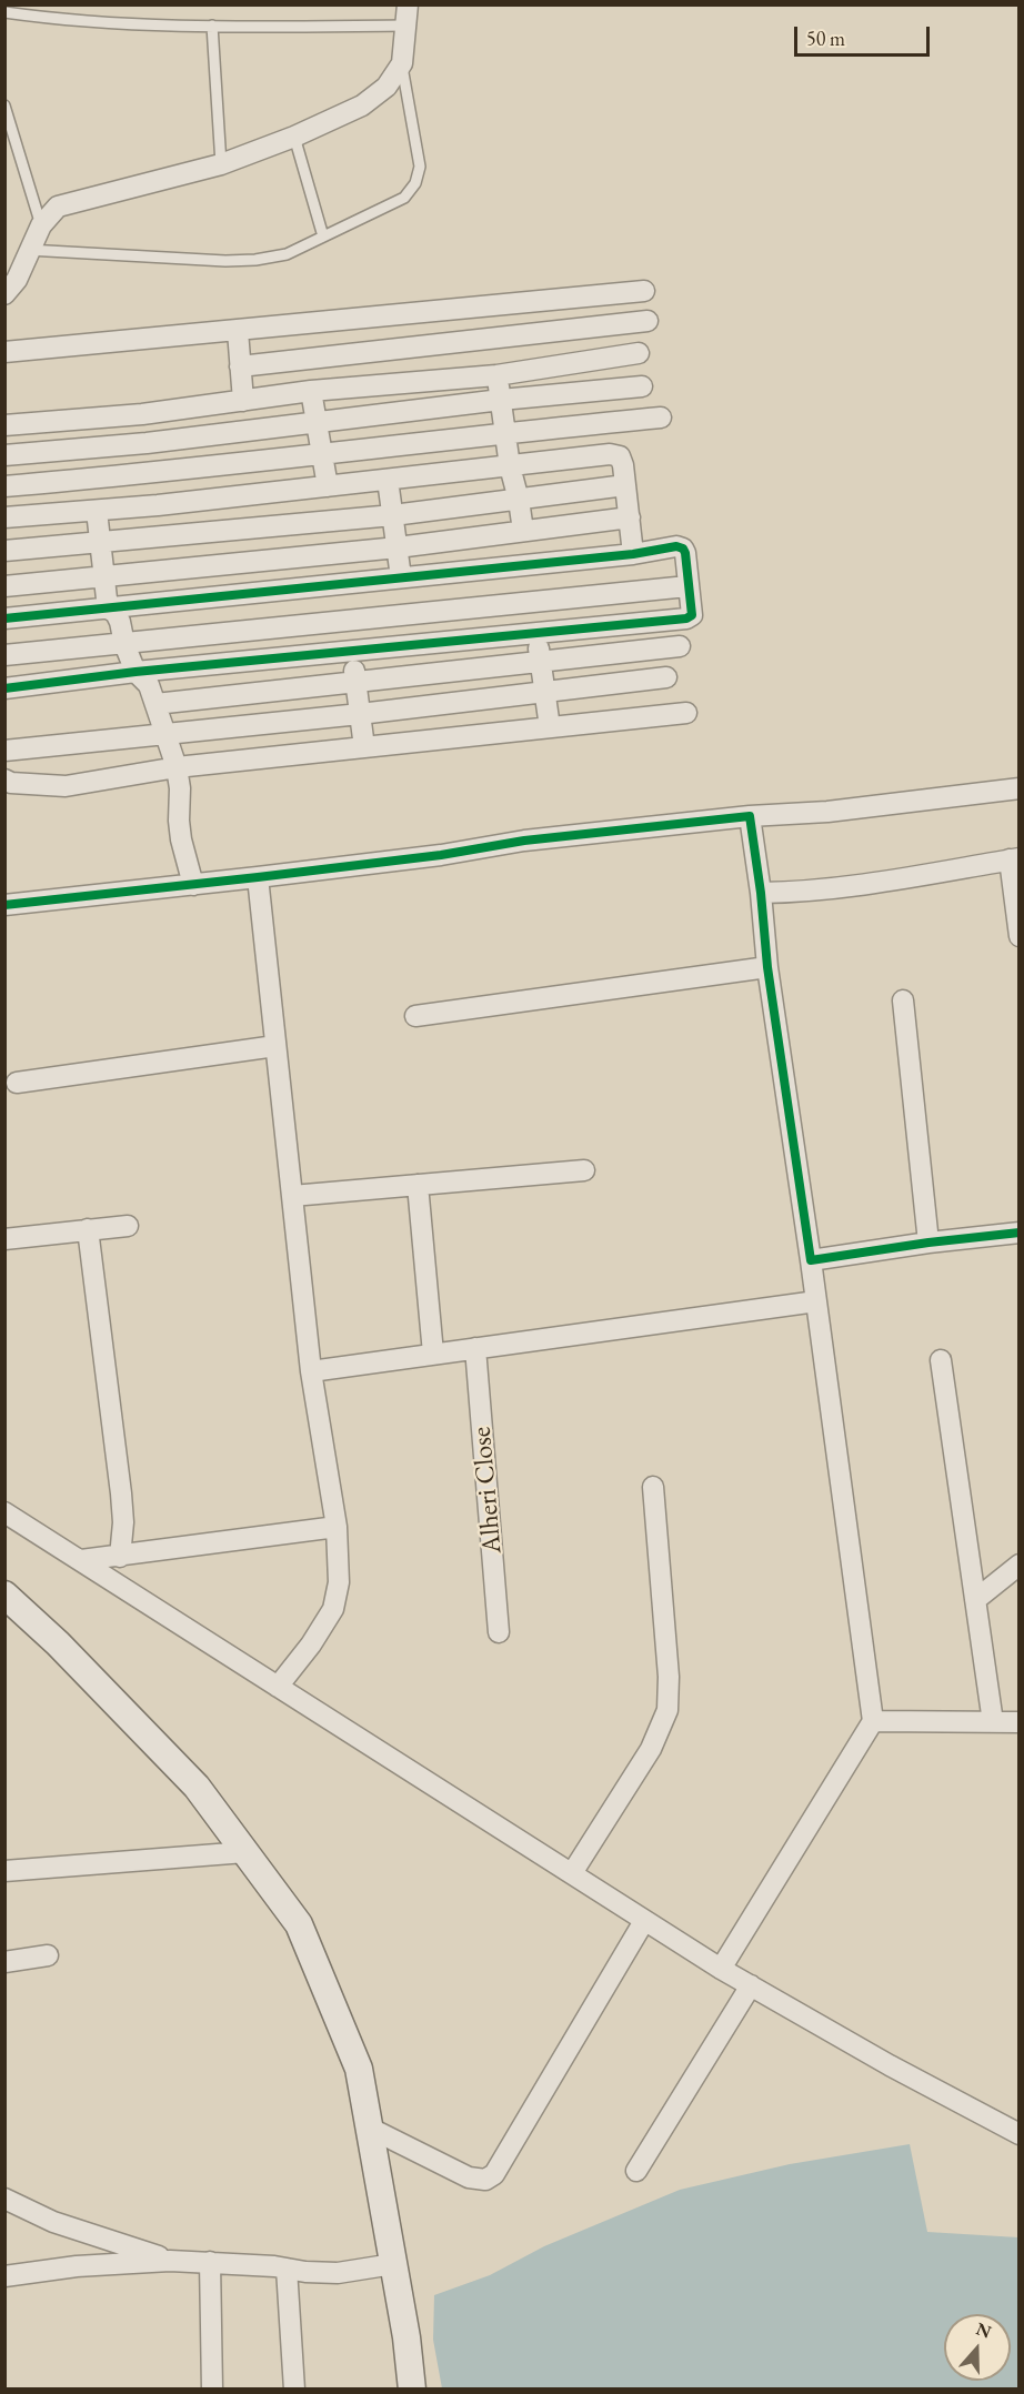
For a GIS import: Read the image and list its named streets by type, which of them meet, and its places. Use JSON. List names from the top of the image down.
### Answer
{
  "streets": {
    "street": ["Alheri Close"]
  },
  "scale_bar": "50 m",
  "north": "top"
}
